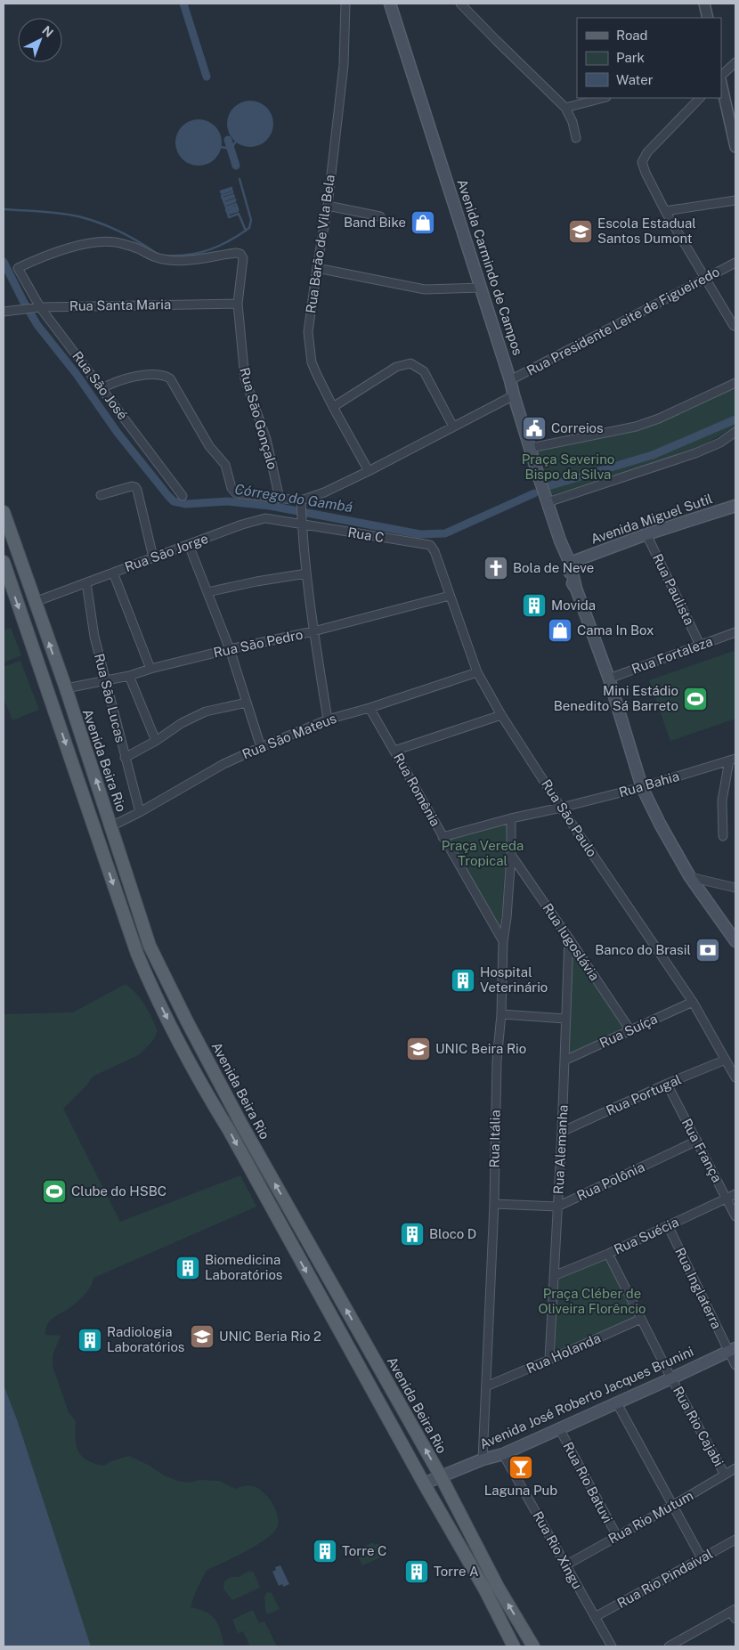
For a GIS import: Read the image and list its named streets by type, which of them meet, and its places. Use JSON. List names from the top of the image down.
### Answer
{
  "streets": {
    "main road": [
      "Avenida Carmindo de Campos",
      "Avenida Miguel Sutil",
      "Avenida Beira Rio",
      "Avenida José Roberto Jacques Brunini"
    ],
    "street": [
      "Rua Barão de Vila Bela",
      "Rua Santa Maria",
      "Rua Presidente Leite de Figueiredo",
      "Rua São José",
      "Rua São Gonçalo",
      "Rua C",
      "Rua São Jorge",
      "Rua Paulista",
      "Rua São Pedro",
      "Rua Fortaleza",
      "Rua São Lucas",
      "Rua São Mateus",
      "Rua Bahia",
      "Rua Romênia",
      "Rua São Paulo",
      "Rua Iugoslávia",
      "Rua Suíça",
      "Rua Portugal",
      "Rua Itália",
      "Rua Alemanha",
      "Rua França",
      "Rua Polônia",
      "Rua Suécia",
      "Rua Inglaterra",
      "Rua Holanda",
      "Rua Rio Cajabi",
      "Rua Rio Batuvi",
      "Rua Rio Mutum",
      "Rua Rio Xingu",
      "Rua Rio Pindaival"
    ]
  },
  "crossings": [
    ["Avenida Carmindo de Campos", "Rua Presidente Leite de Figueiredo"],
    ["Avenida Carmindo de Campos", "Avenida Miguel Sutil"],
    ["Avenida Carmindo de Campos", "Rua Fortaleza"],
    ["Avenida Carmindo de Campos", "Rua Bahia"],
    ["Rua Santa Maria", "Rua São José"],
    ["Rua Santa Maria", "Rua São Gonçalo"],
    ["Rua São José", "Rua São Gonçalo"],
    ["Avenida Miguel Sutil", "Rua Paulista"],
    ["Rua C", "Rua São Jorge"],
    ["Rua C", "Rua São Paulo"],
    ["Rua São Jorge", "Rua São Lucas"],
    ["Rua São Jorge", "Avenida Beira Rio"],
    ["Rua Paulista", "Rua Fortaleza"],
    ["Rua São Pedro", "Rua São Lucas"],
    ["Rua São Pedro", "Avenida Beira Rio"],
    ["Rua São Pedro", "Rua São Paulo"],
    ["Rua São Lucas", "Rua São Mateus"],
    ["Rua São Mateus", "Avenida Beira Rio"],
    ["Rua São Mateus", "Rua Romênia"],
    ["Rua São Mateus", "Rua São Paulo"],
    ["Avenida Beira Rio", "Avenida José Roberto Jacques Brunini"],
    ["Rua Bahia", "Rua São Paulo"],
    ["Rua Romênia", "Rua Itália"],
    ["Rua São Paulo", "Rua Suíça"],
    ["Rua São Paulo", "Rua Portugal"],
    ["Rua Iugoslávia", "Rua Suíça"],
    ["Rua Iugoslávia", "Rua Itália"],
    ["Rua Iugoslávia", "Rua Alemanha"],
    ["Rua Suíça", "Rua Alemanha"],
    ["Rua Portugal", "Rua Alemanha"],
    ["Rua Portugal", "Rua França"],
    ["Rua Itália", "Rua Polônia"],
    ["Rua Itália", "Rua Holanda"],
    ["Rua Itália", "Avenida José Roberto Jacques Brunini"],
    ["Rua Alemanha", "Rua Polônia"],
    ["Rua Alemanha", "Rua Suécia"],
    ["Rua Alemanha", "Rua Holanda"],
    ["Rua França", "Rua Polônia"],
    ["Rua França", "Rua Suécia"],
    ["Rua Suécia", "Rua Inglaterra"],
    ["Rua Suécia", "Rua Rio Cajabi"],
    ["Rua Inglaterra", "Avenida José Roberto Jacques Brunini"],
    ["Rua Holanda", "Rua Rio Cajabi"],
    ["Avenida José Roberto Jacques Brunini", "Rua Rio Cajabi"],
    ["Avenida José Roberto Jacques Brunini", "Rua Rio Batuvi"],
    ["Avenida José Roberto Jacques Brunini", "Rua Rio Xingu"],
    ["Rua Rio Cajabi", "Rua Rio Mutum"],
    ["Rua Rio Batuvi", "Rua Rio Mutum"],
    ["Rua Rio Mutum", "Rua Rio Xingu"],
    ["Rua Rio Xingu", "Rua Rio Pindaival"]
  ],
  "water": ["Córrego do Gambá"],
  "parks": ["Praça Severino Bispo da Silva", "Praça Vereda Tropical", "Praça Cléber de Oliveira Florêncio"],
  "places": {
    "shop": ["Band Bike", "Cama In Box"],
    "school or university": ["Escola Estadual Santos Dumont", "UNIC Beira Rio", "UNIC Beria Rio 2"],
    "public building": ["Correios"],
    "church": ["Bola de Neve"],
    "building": [
      "Movida",
      "Hospital Veterinário",
      "Bloco D",
      "Biomedicina Laboratórios",
      "Radiologia Laboratórios",
      "Torre C",
      "Torre A"
    ],
    "sports": ["Mini Estádio Benedito Sá Barreto", "Clube do HSBC"],
    "bank": ["Banco do Brasil"],
    "bar": ["Laguna Pub"]
  },
  "legend": ["Road", "Park", "Water"],
  "north": "top right"
}
